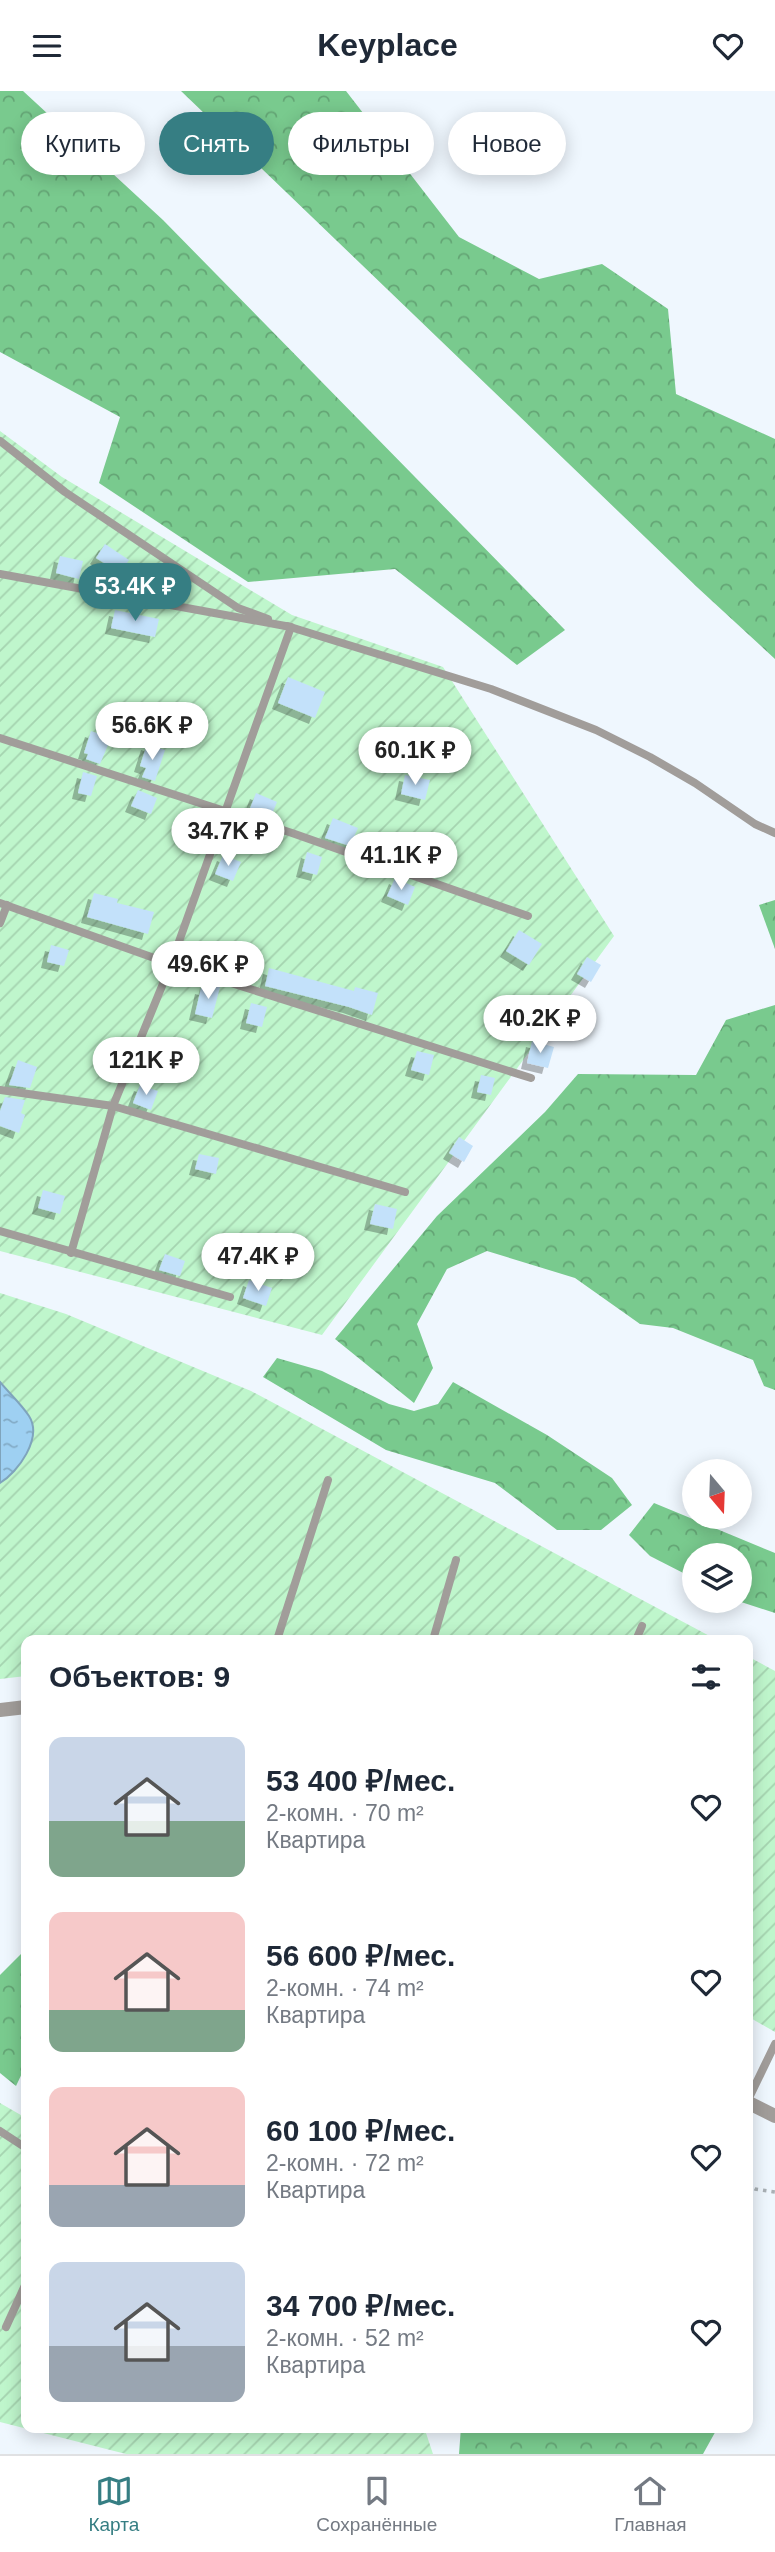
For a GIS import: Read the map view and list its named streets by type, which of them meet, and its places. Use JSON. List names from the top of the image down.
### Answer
{
  "north": "bottom",
  "page": {
    "header": "Keyplace",
    "chip": [
      "Купить",
      "Снять",
      "Фильтры",
      "Новое"
    ],
    "price": [
      "53.4K ₽",
      "56.6K ₽",
      "60.1K ₽",
      "34.7K ₽",
      "41.1K ₽",
      "49.6K ₽",
      "40.2K ₽",
      "121K ₽",
      "47.4K ₽"
    ],
    "heading": "Объектов: 9",
    "list": [
      {
        "name": "53 400 ₽/мес.",
        "note": "2-комн. · 70 m² · Квартира"
      },
      {
        "name": "56 600 ₽/мес.",
        "note": "2-комн. · 74 m² · Квартира"
      },
      {
        "name": "60 100 ₽/мес.",
        "note": "2-комн. · 72 m² · Квартира"
      },
      {
        "name": "34 700 ₽/мес.",
        "note": "2-комн. · 52 m² · Квартира"
      }
    ],
    "tabs": ["Карта", "Сохранённые", "Главная"]
  }
}
